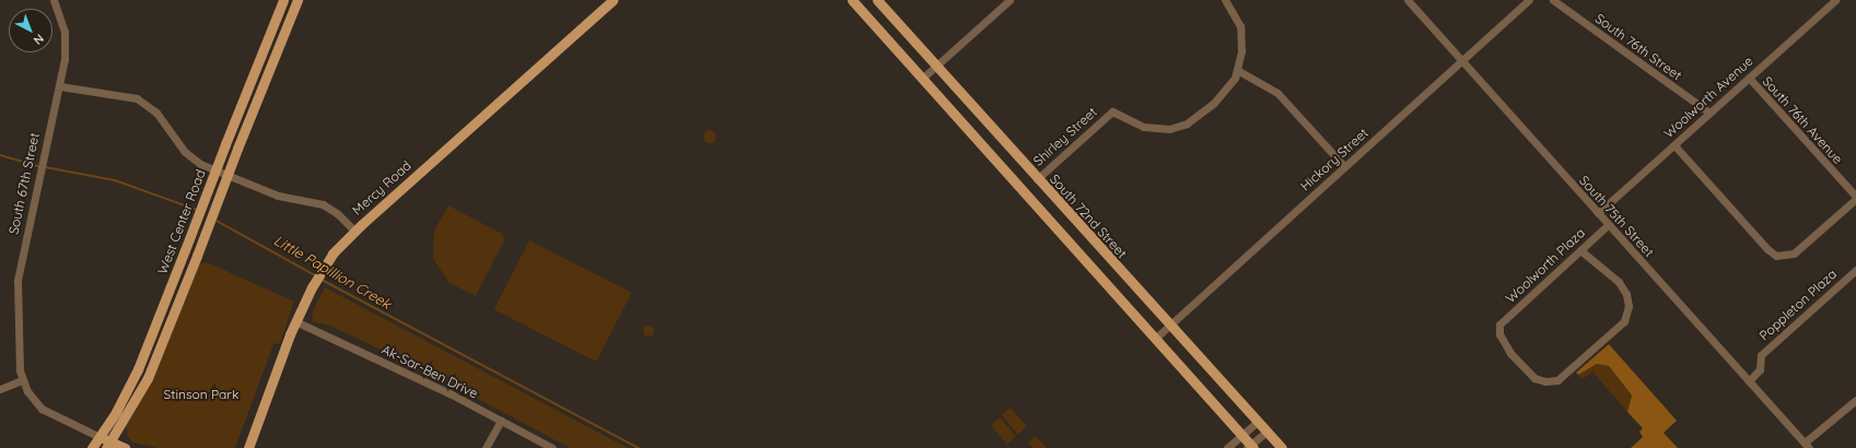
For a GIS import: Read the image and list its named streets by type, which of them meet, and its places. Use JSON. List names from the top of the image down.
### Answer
{
  "streets": {
    "main road": [
      "South 67th Street",
      "Mercy Road",
      "South 72nd Street",
      "West Center Road"
    ],
    "street": [
      "South 76th Street",
      "Woolworth Avenue",
      "South 76th Avenue",
      "Shirley Street",
      "Hickory Street",
      "South 75th Street",
      "Woolworth Plaza",
      "Poppleton Plaza",
      "Ak-Sar-Ben Drive"
    ]
  },
  "crossings": [
    ["South 76th Street", "Woolworth Avenue"],
    ["Woolworth Avenue", "South 76th Avenue"],
    ["Woolworth Avenue", "South 75th Street"],
    ["Shirley Street", "South 72nd Street"],
    ["Hickory Street", "South 72nd Street"],
    ["Hickory Street", "South 75th Street"],
    ["South 67th Street", "West Center Road"],
    ["Mercy Road", "Ak-Sar-Ben Drive"],
    ["South 75th Street", "Woolworth Plaza"],
    ["South 75th Street", "Poppleton Plaza"]
  ],
  "water": ["Little Papillion Creek"],
  "parks": ["Stinson Park"],
  "north": "bottom right"
}
